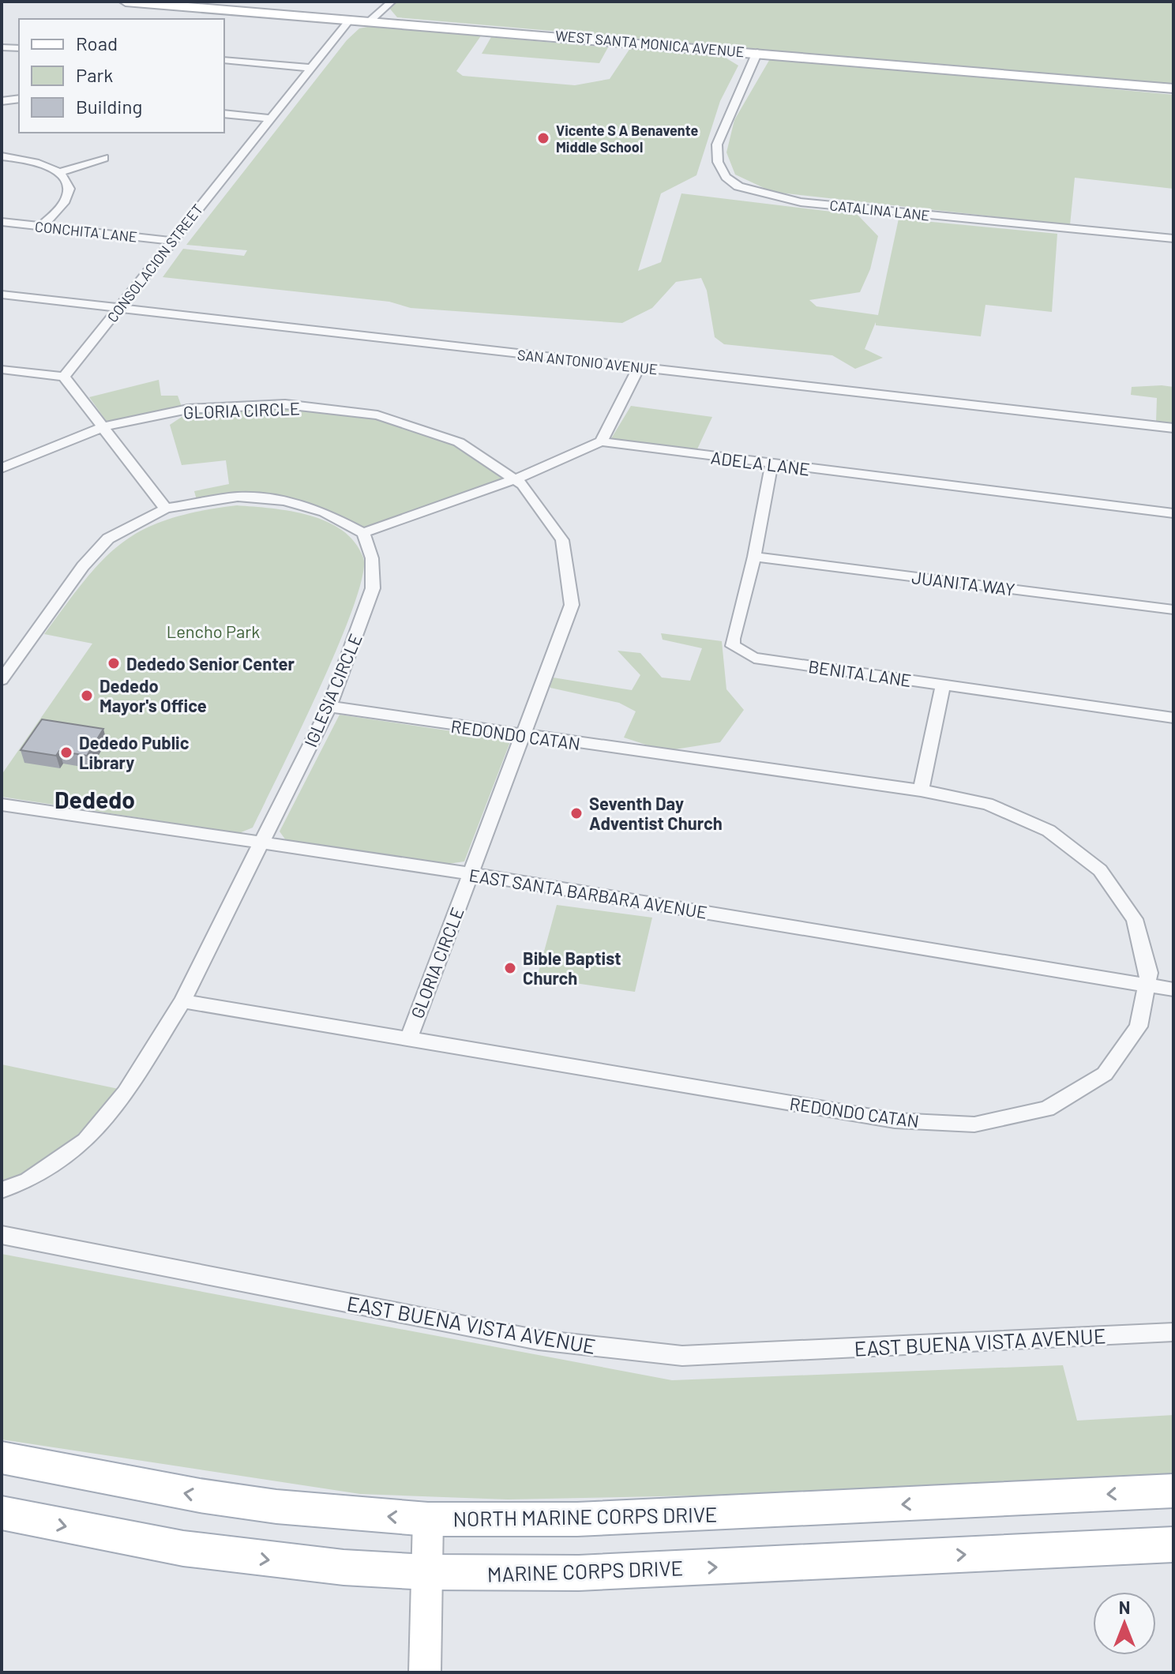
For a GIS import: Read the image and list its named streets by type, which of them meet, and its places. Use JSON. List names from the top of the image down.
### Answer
{
  "streets": {
    "main road": ["WEST SANTA MONICA AVENUE", "NORTH MARINE CORPS DRIVE", "MARINE CORPS DRIVE"],
    "street": [
      "CATALINA LANE",
      "CONCHITA LANE",
      "CONSOLACION STREET",
      "SAN ANTONIO AVENUE",
      "GLORIA CIRCLE",
      "ADELA LANE",
      "JUANITA WAY",
      "BENITA LANE",
      "IGLESIA CIRCLE",
      "REDONDO CATAN",
      "EAST SANTA BARBARA AVENUE",
      "EAST BUENA VISTA AVENUE"
    ]
  },
  "crossings": [
    ["WEST SANTA MONICA AVENUE", "CATALINA LANE"],
    ["WEST SANTA MONICA AVENUE", "CONSOLACION STREET"],
    ["CONCHITA LANE", "CONSOLACION STREET"],
    ["CONSOLACION STREET", "SAN ANTONIO AVENUE"],
    ["GLORIA CIRCLE", "REDONDO CATAN"],
    ["GLORIA CIRCLE", "EAST SANTA BARBARA AVENUE"],
    ["ADELA LANE", "BENITA LANE"],
    ["JUANITA WAY", "BENITA LANE"],
    ["IGLESIA CIRCLE", "REDONDO CATAN"],
    ["IGLESIA CIRCLE", "EAST SANTA BARBARA AVENUE"],
    ["REDONDO CATAN", "EAST SANTA BARBARA AVENUE"]
  ],
  "one_way": ["NORTH MARINE CORPS DRIVE", "MARINE CORPS DRIVE"],
  "districts": ["Dededo"],
  "parks": ["Lencho Park"],
  "places": [
    "Vicente S A Benavente Middle School",
    "Dededo Senior Center",
    "Dededo Mayor's Office",
    "Dededo Public Library",
    "Seventh Day Adventist Church",
    "Bible Baptist Church"
  ],
  "legend": ["Road", "Park", "Building"],
  "north": "top"
}
